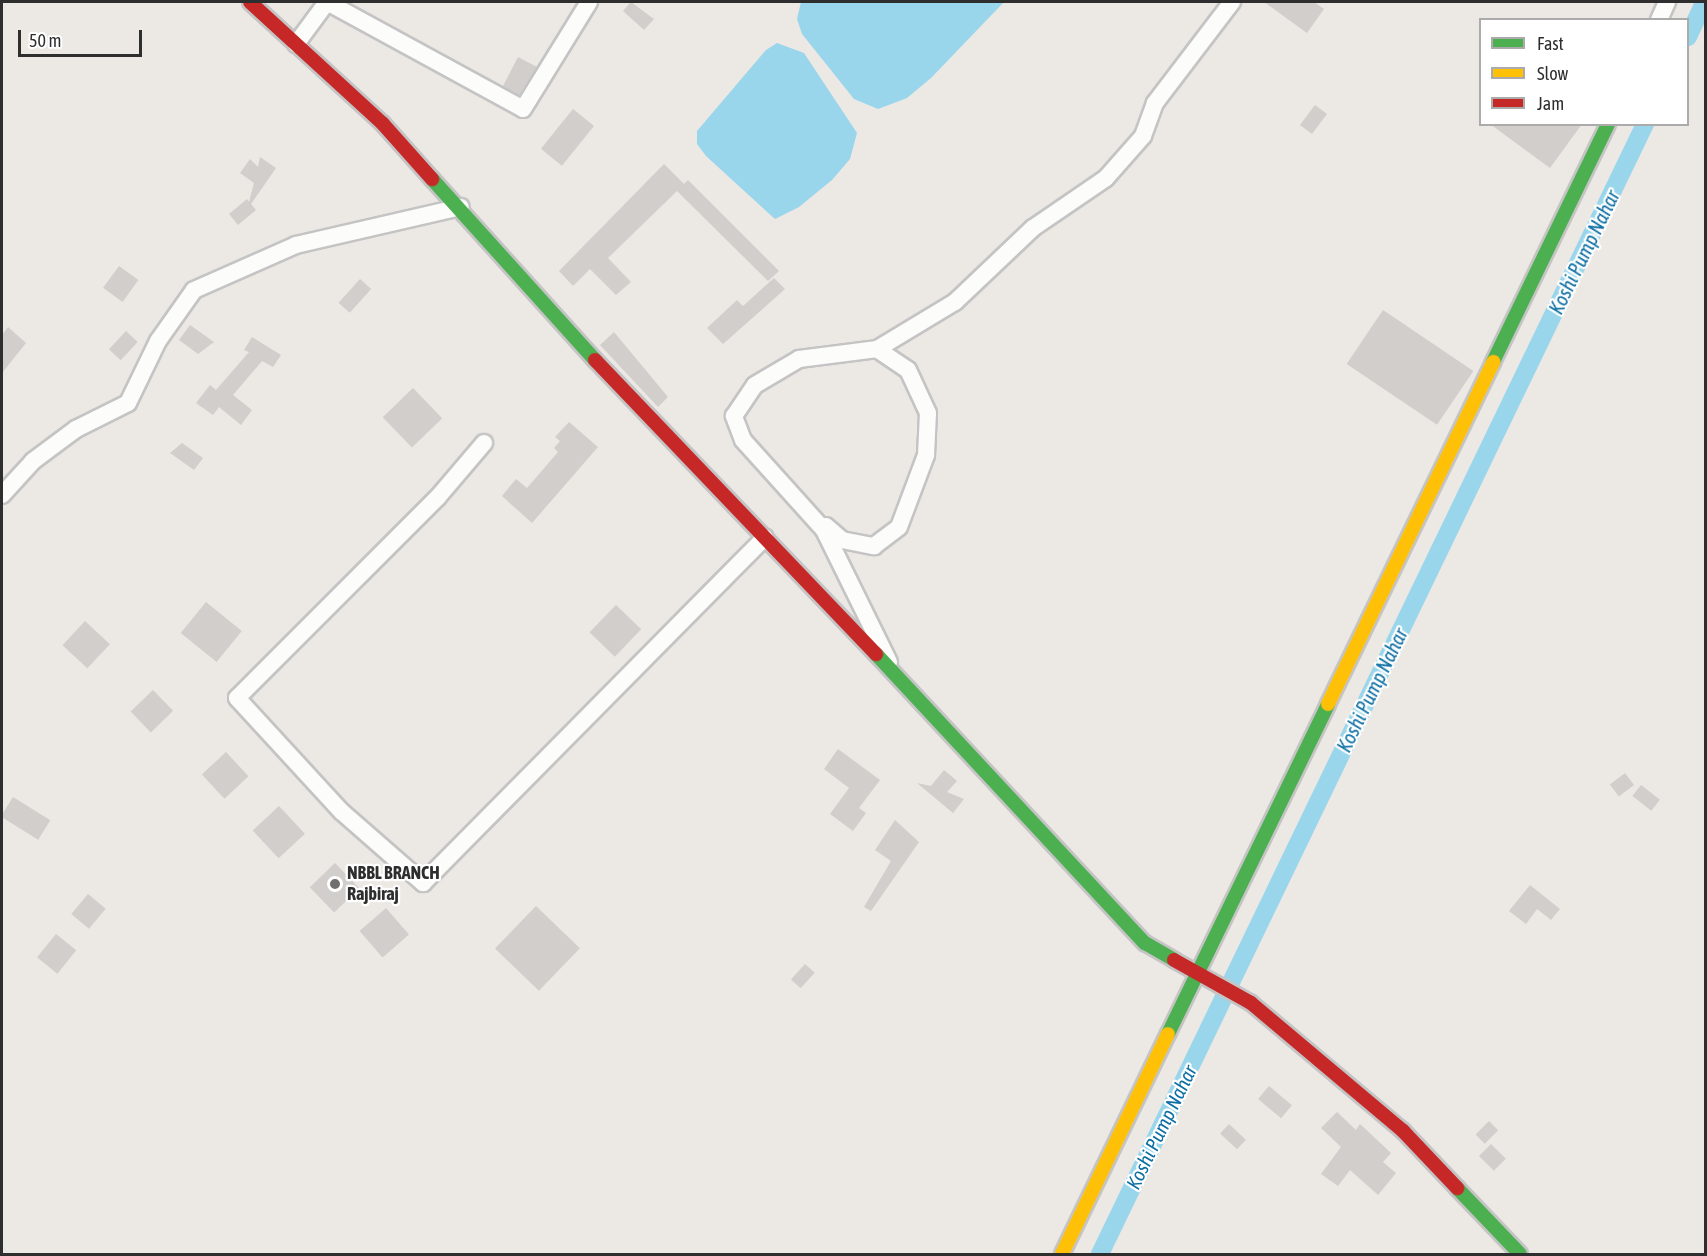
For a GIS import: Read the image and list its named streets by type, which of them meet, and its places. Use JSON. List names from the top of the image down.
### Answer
{
  "water": ["Koshi Pump Nahar"],
  "places": ["NBBL BRANCH Rajbiraj"],
  "legend": ["Fast", "Slow", "Jam"],
  "scale_bar": "50 m"
}
